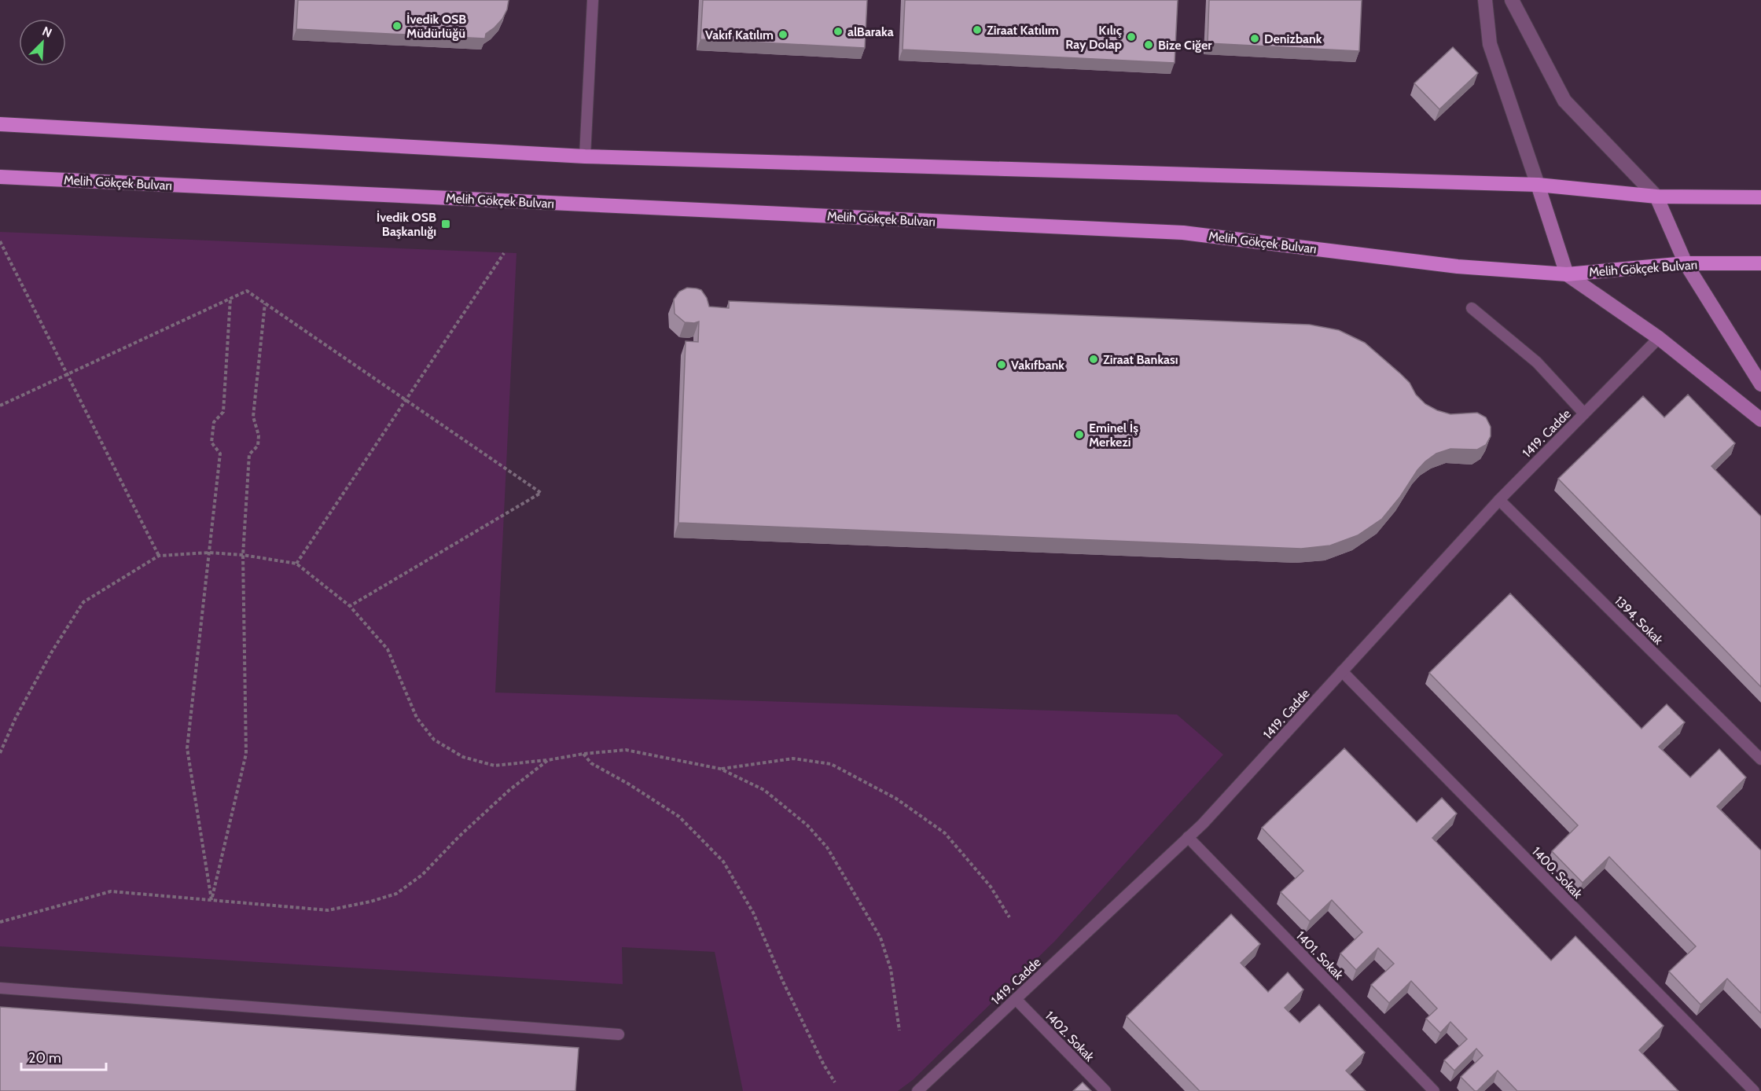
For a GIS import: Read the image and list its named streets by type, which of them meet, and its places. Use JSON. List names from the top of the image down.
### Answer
{
  "streets": {
    "main road": ["Melih Gökçek Bulvarı"],
    "lane": [
      "1419. Cadde",
      "1394. Sokak",
      "1400. Sokak",
      "1401. Sokak",
      "1402. Sokak"
    ]
  },
  "crossings": [
    ["1419. Cadde", "1394. Sokak"],
    ["1419. Cadde", "1400. Sokak"],
    ["1419. Cadde", "1401. Sokak"],
    ["1419. Cadde", "1402. Sokak"]
  ],
  "places": {
    "other": [
      "İvedik OSB Müdürlüğü",
      "Ziraat Katılım",
      "alBaraka",
      "Vakıf Katılım",
      "Kılıç Ray Dolap",
      "Denizbank",
      "Bize Ciğer",
      "Ziraat Bankası",
      "Vakıfbank",
      "Eminel İş Merkezi"
    ],
    "transit": ["İvedik OSB Başkanlığı"]
  },
  "scale_bar": "20 m",
  "north": "top right"
}
